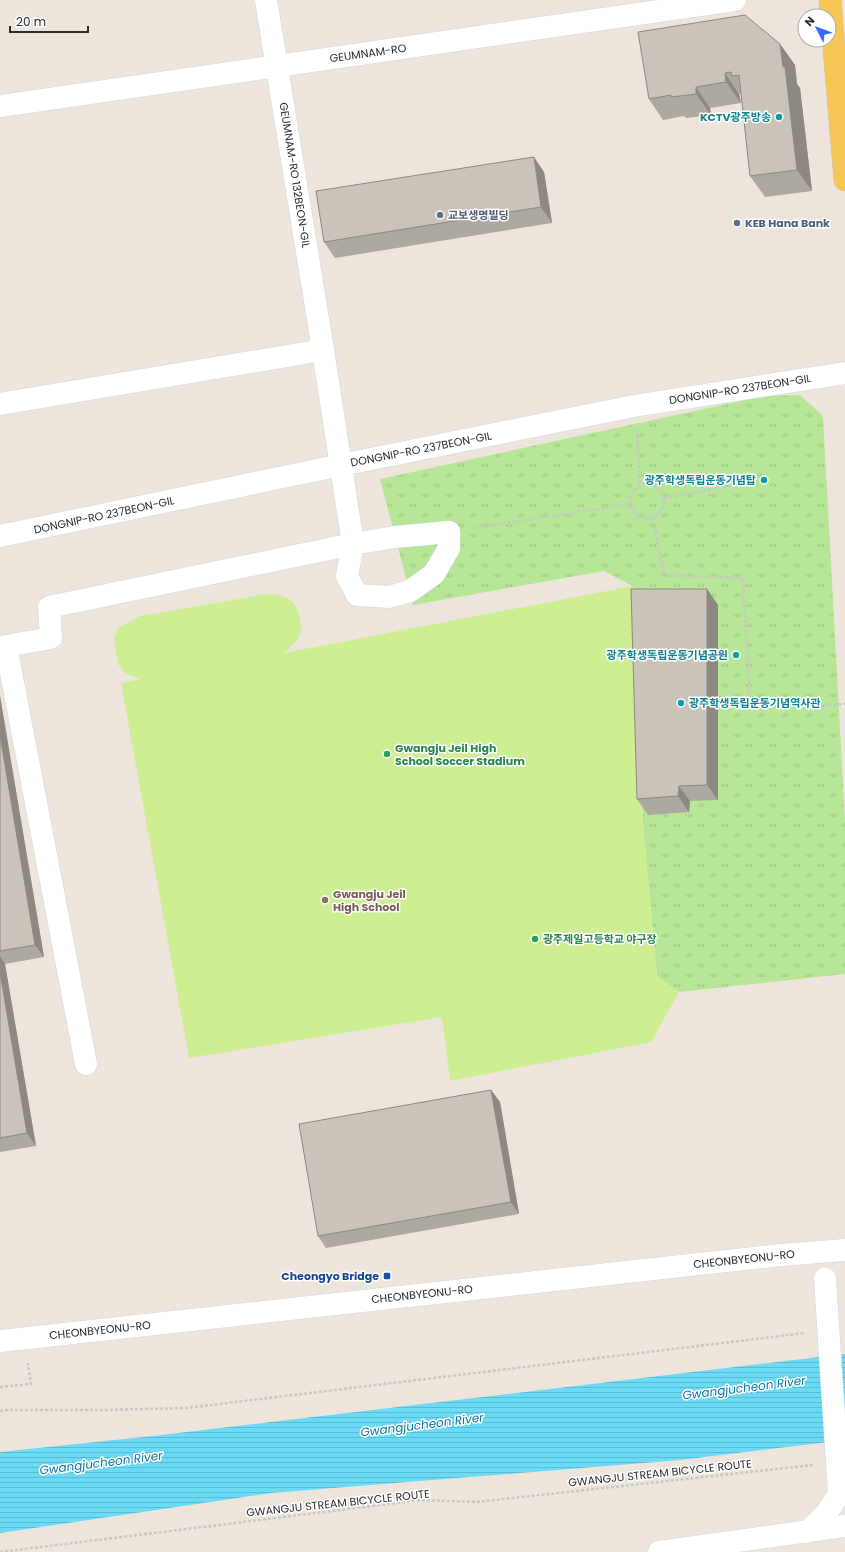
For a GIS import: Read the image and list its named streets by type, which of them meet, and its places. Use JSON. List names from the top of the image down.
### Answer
{
  "streets": {
    "street": [
      "GEUMNAM-RO",
      "GEUMNAM-RO 132BEON-GIL",
      "DONGNIP-RO 237BEON-GIL",
      "CHEONBYEONU-RO"
    ],
    "path": ["GWANGJU STREAM BICYCLE ROUTE"]
  },
  "crossings": [
    ["GEUMNAM-RO", "GEUMNAM-RO 132BEON-GIL"],
    ["GEUMNAM-RO 132BEON-GIL", "DONGNIP-RO 237BEON-GIL"]
  ],
  "water": ["Gwangjucheon River"],
  "places": {
    "other": [
      "KCTV광주방송",
      "교보생명빌딩",
      "KEB Hana Bank",
      "광주학생독립운동기념탑",
      "광주학생독립운동기념공원",
      "광주학생독립운동기념역사관",
      "Gwangju Jeil High School Soccer Stadium",
      "Gwangju Jeil High School",
      "광주제일고등학교 야구장"
    ],
    "transit": ["Cheongyo Bridge"]
  },
  "scale_bar": "20 m",
  "north": "top left"
}
